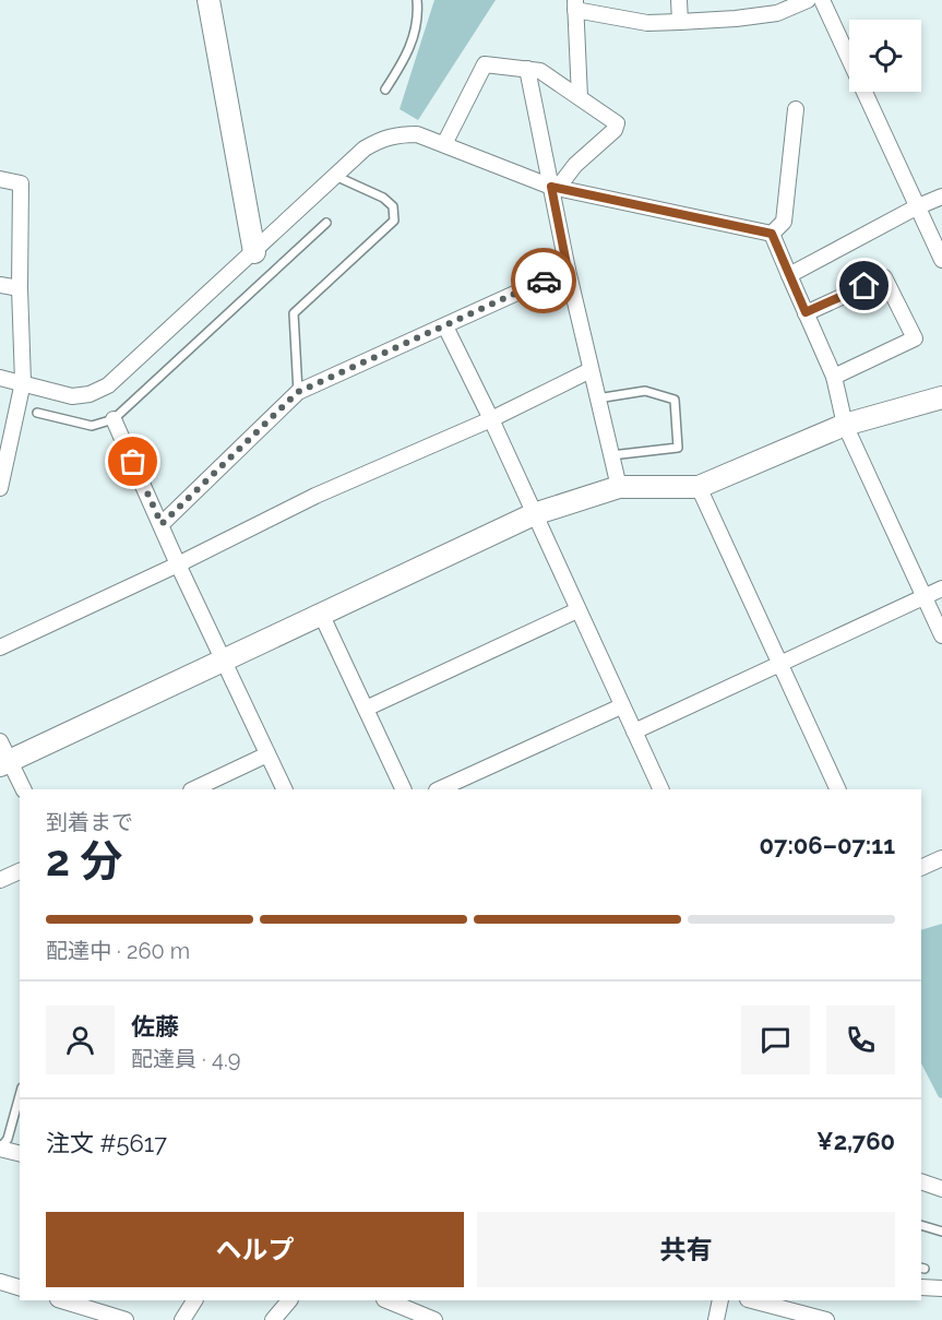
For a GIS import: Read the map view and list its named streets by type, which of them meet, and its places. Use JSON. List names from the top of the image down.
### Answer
{
  "page": {
    "heading": ["2 分", "到着まで", "07:06–07:11"],
    "panel": [
      "佐藤",
      "配達員 · 4.9",
      "注文 #5617",
      "¥2,760"
    ],
    "bar": "配達中 · 260 m",
    "buttons": ["ヘルプ", "共有"]
  }
}
